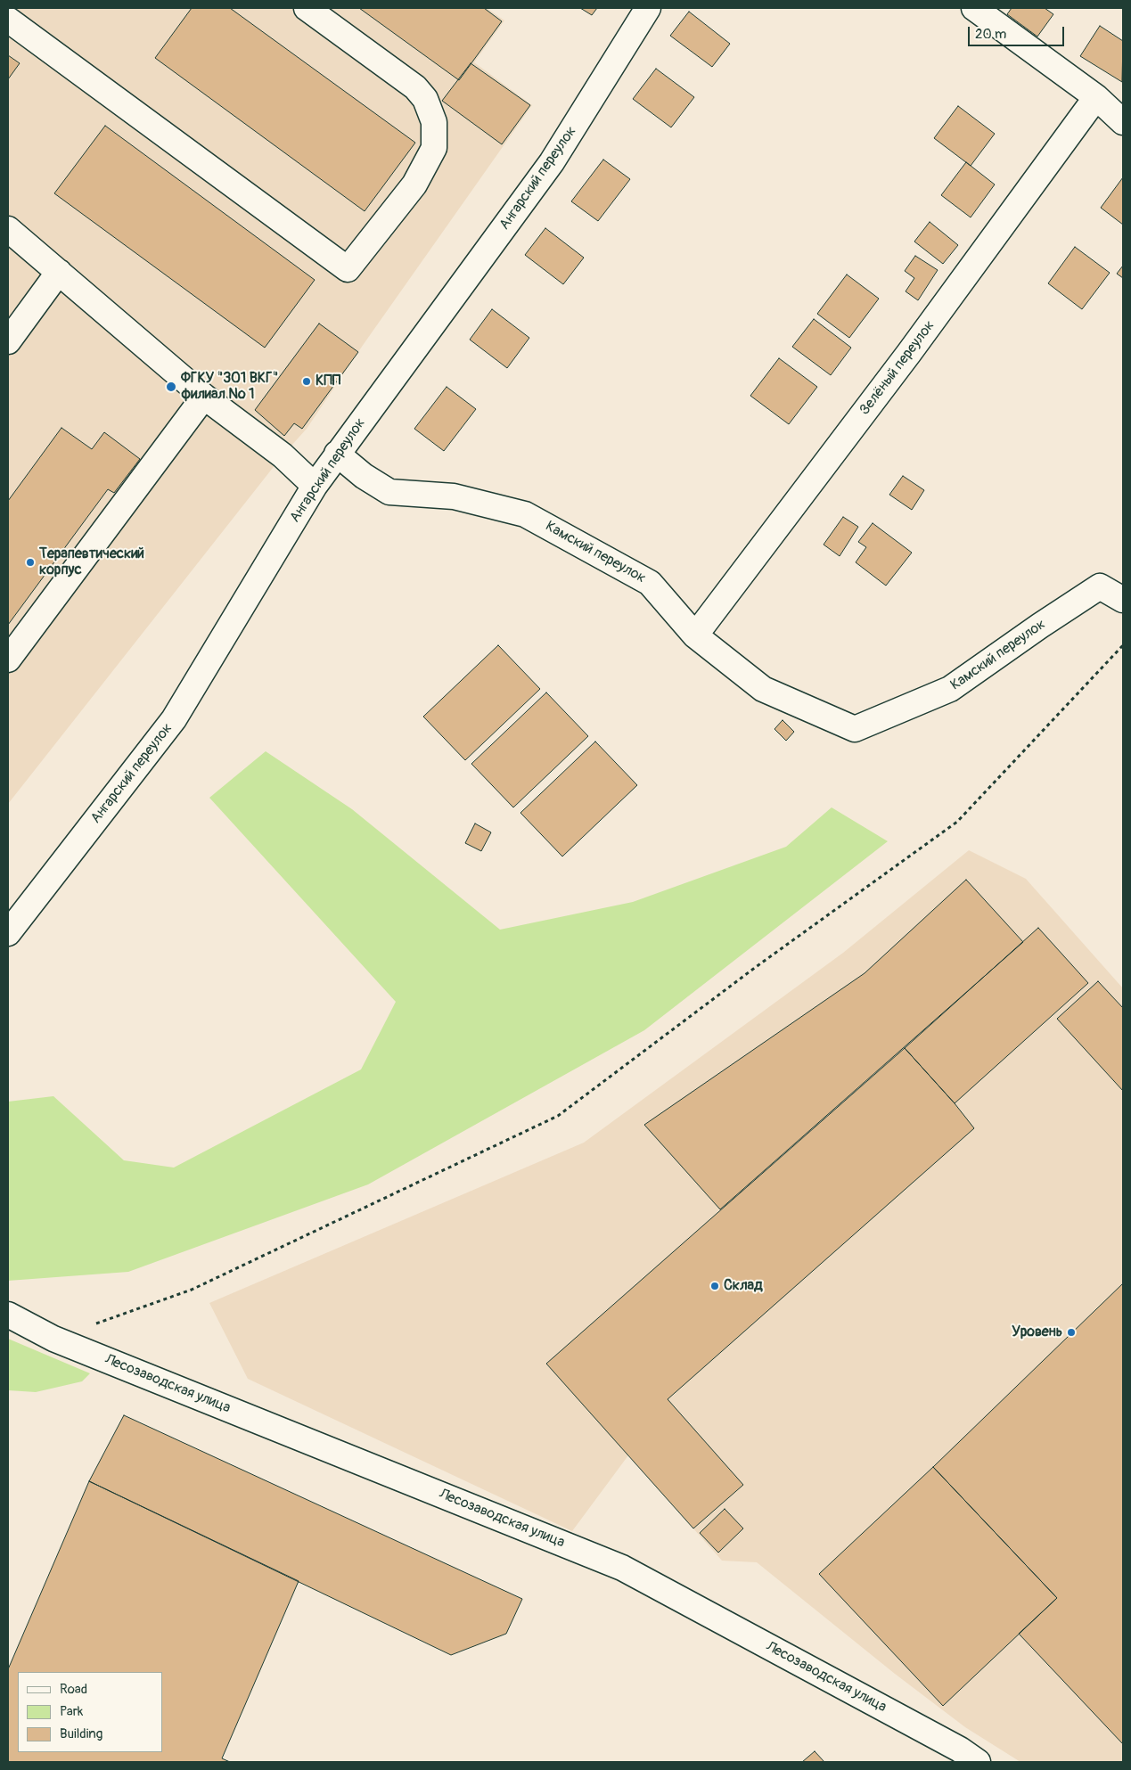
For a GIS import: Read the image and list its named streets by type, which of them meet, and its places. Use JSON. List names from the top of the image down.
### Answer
{
  "streets": {
    "street": [
      "Ангарский переулок",
      "Зелёный переулок",
      "Камский переулок",
      "Лесозаводская улица"
    ]
  },
  "crossings": [
    ["Ангарский переулок", "Камский переулок"],
    ["Зелёный переулок", "Камский переулок"]
  ],
  "places": [
    "КПП",
    "ФГКУ \"301 ВКГ\" филиал № 1",
    "Терапевтический корпус",
    "Склад",
    "Уровень"
  ],
  "legend": ["Road", "Park", "Building"],
  "scale_bar": "20 m"
}
